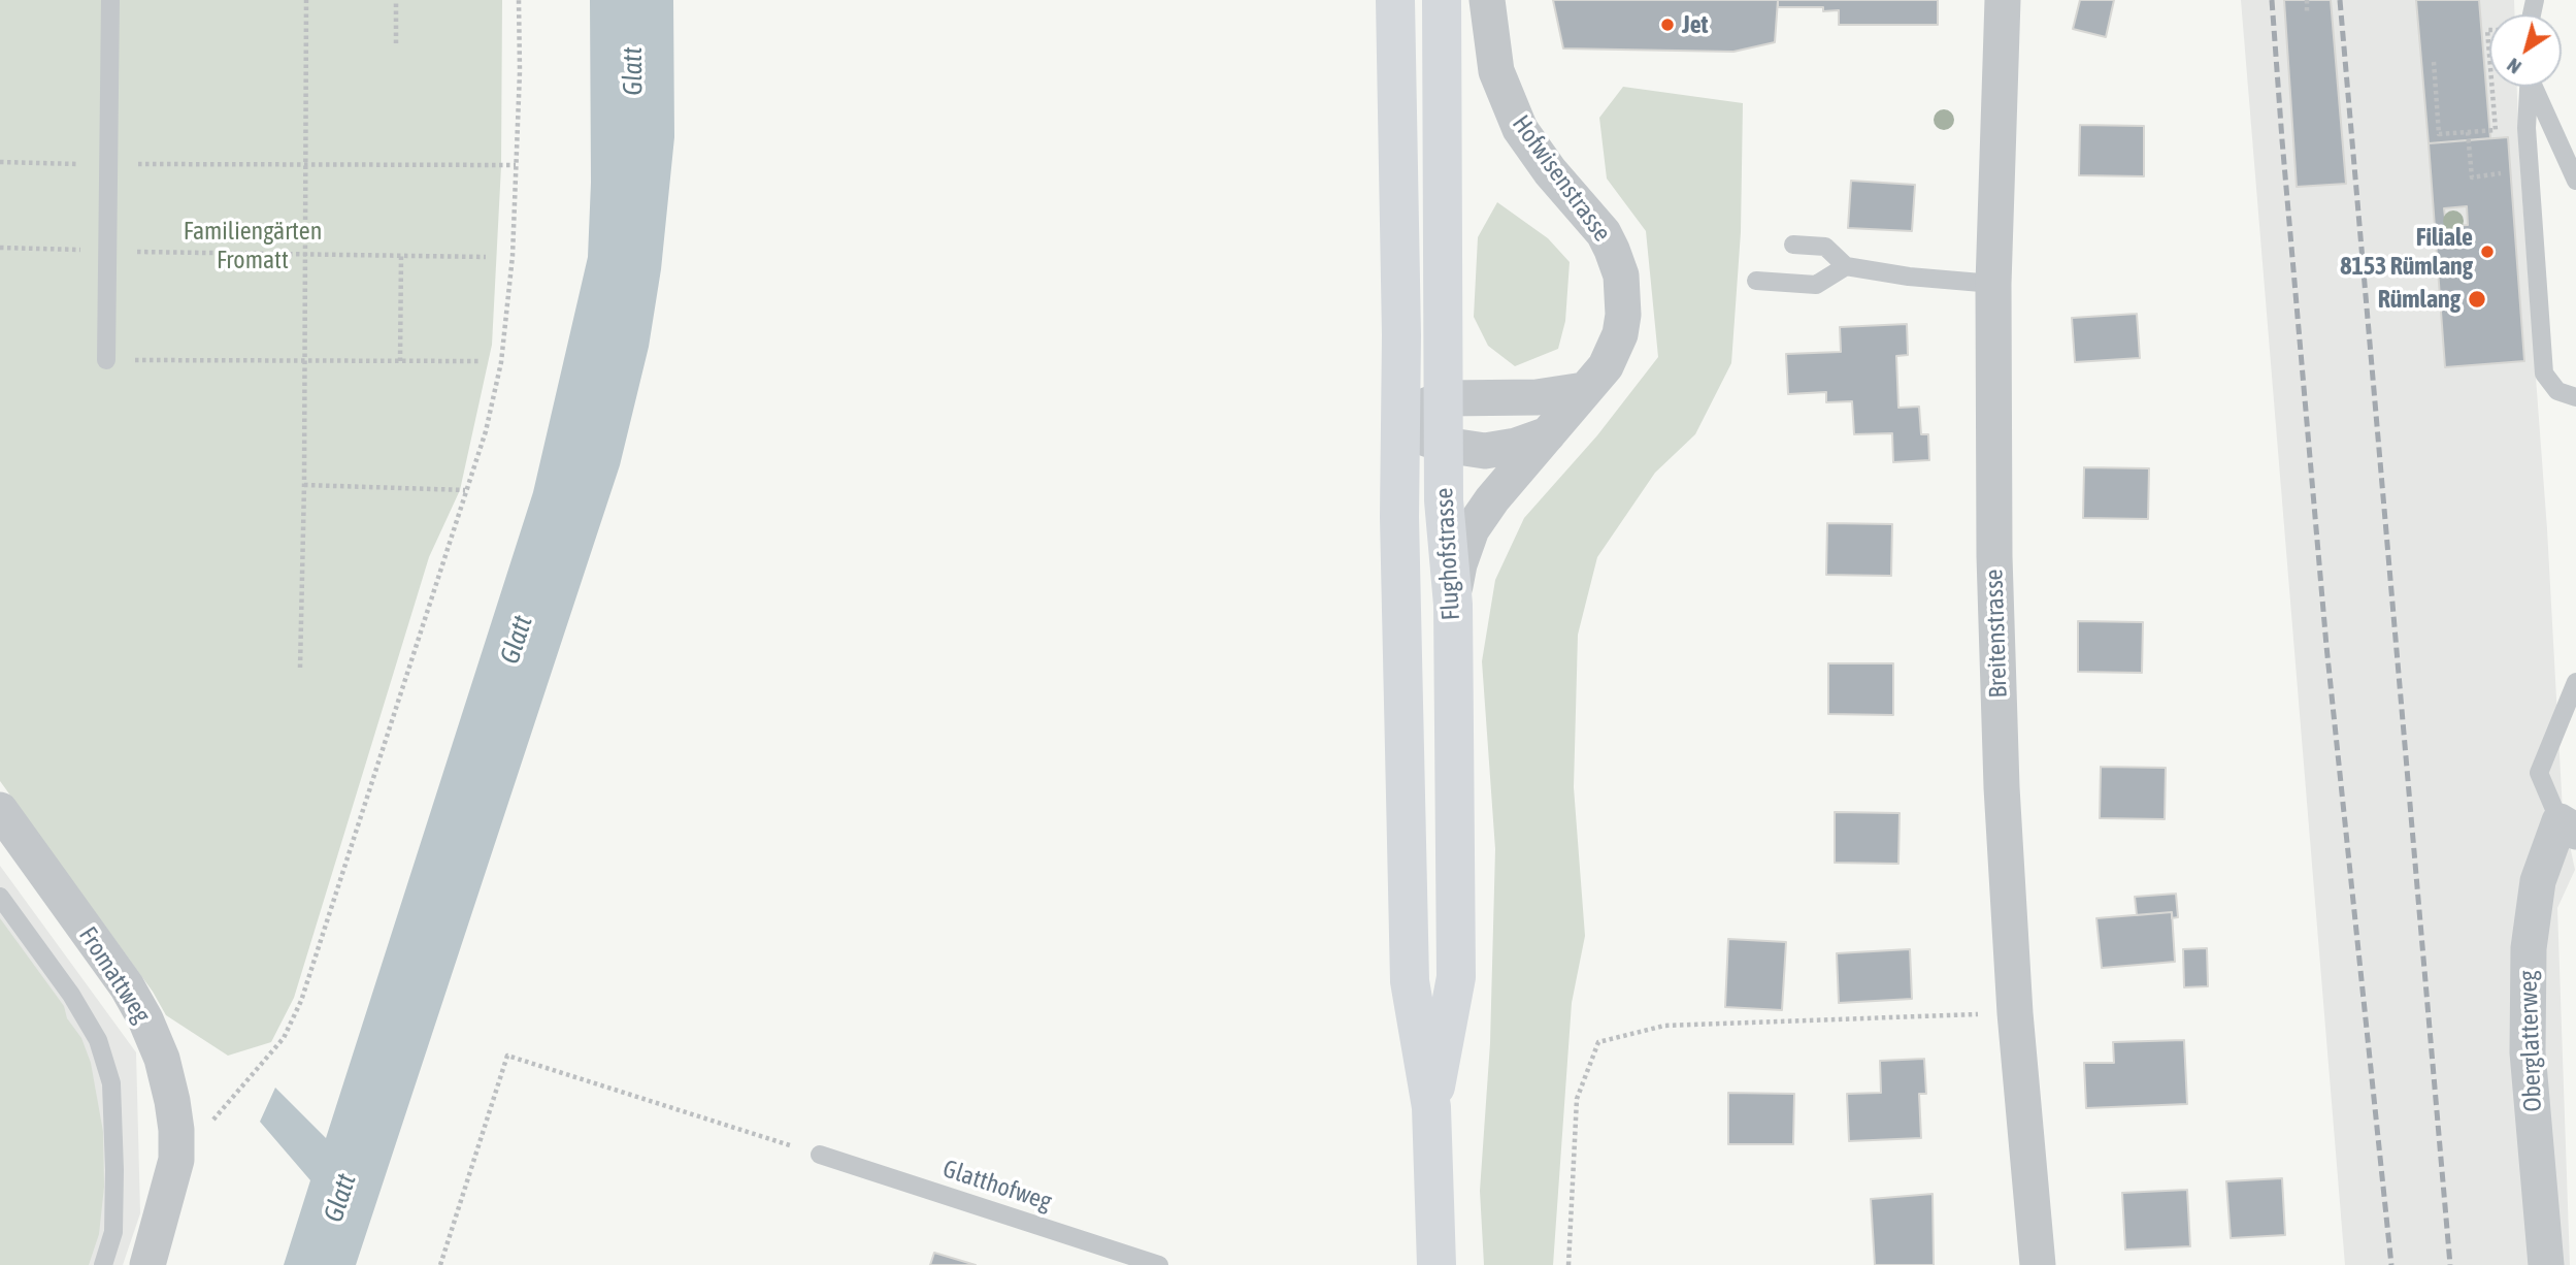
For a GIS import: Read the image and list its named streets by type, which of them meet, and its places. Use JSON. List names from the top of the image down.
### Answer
{
  "streets": {
    "main road": ["Flughofstrasse"],
    "street": [
      "Hofwisenstrasse",
      "Breitenstrasse",
      "Fromattweg",
      "Oberglatterweg"
    ],
    "lane": ["Glatthofweg"]
  },
  "crossings": [
    ["Hofwisenstrasse", "Flughofstrasse"]
  ],
  "water": ["Glatt"],
  "parks": ["Familiengärten Fromatt"],
  "places": ["Jet", "Filiale 8153 Rümlang", "Rümlang"],
  "north": "bottom left"
}
